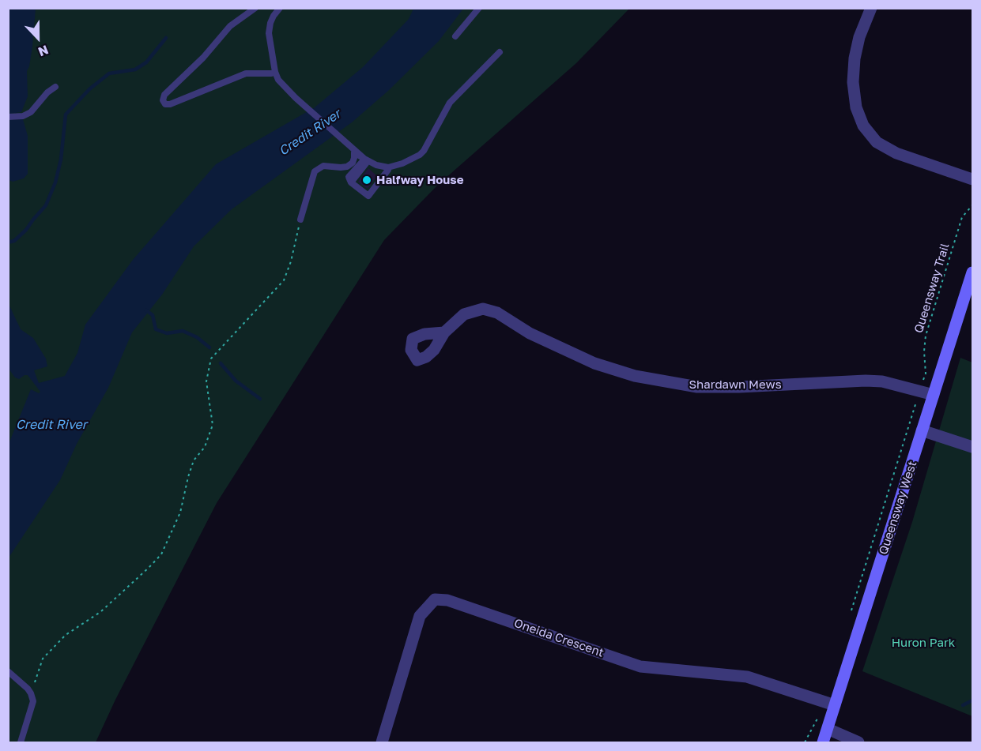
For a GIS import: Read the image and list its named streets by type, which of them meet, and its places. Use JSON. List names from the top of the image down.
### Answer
{
  "streets": {
    "street": ["Shardawn Mews", "Queensway West", "Oneida Crescent"],
    "path": ["Queensway Trail"]
  },
  "crossings": [
    ["Shardawn Mews", "Queensway West"],
    ["Queensway West", "Oneida Crescent"]
  ],
  "water": ["Credit River"],
  "parks": ["Huron Park"],
  "places": ["Halfway House"],
  "north": "bottom"
}
